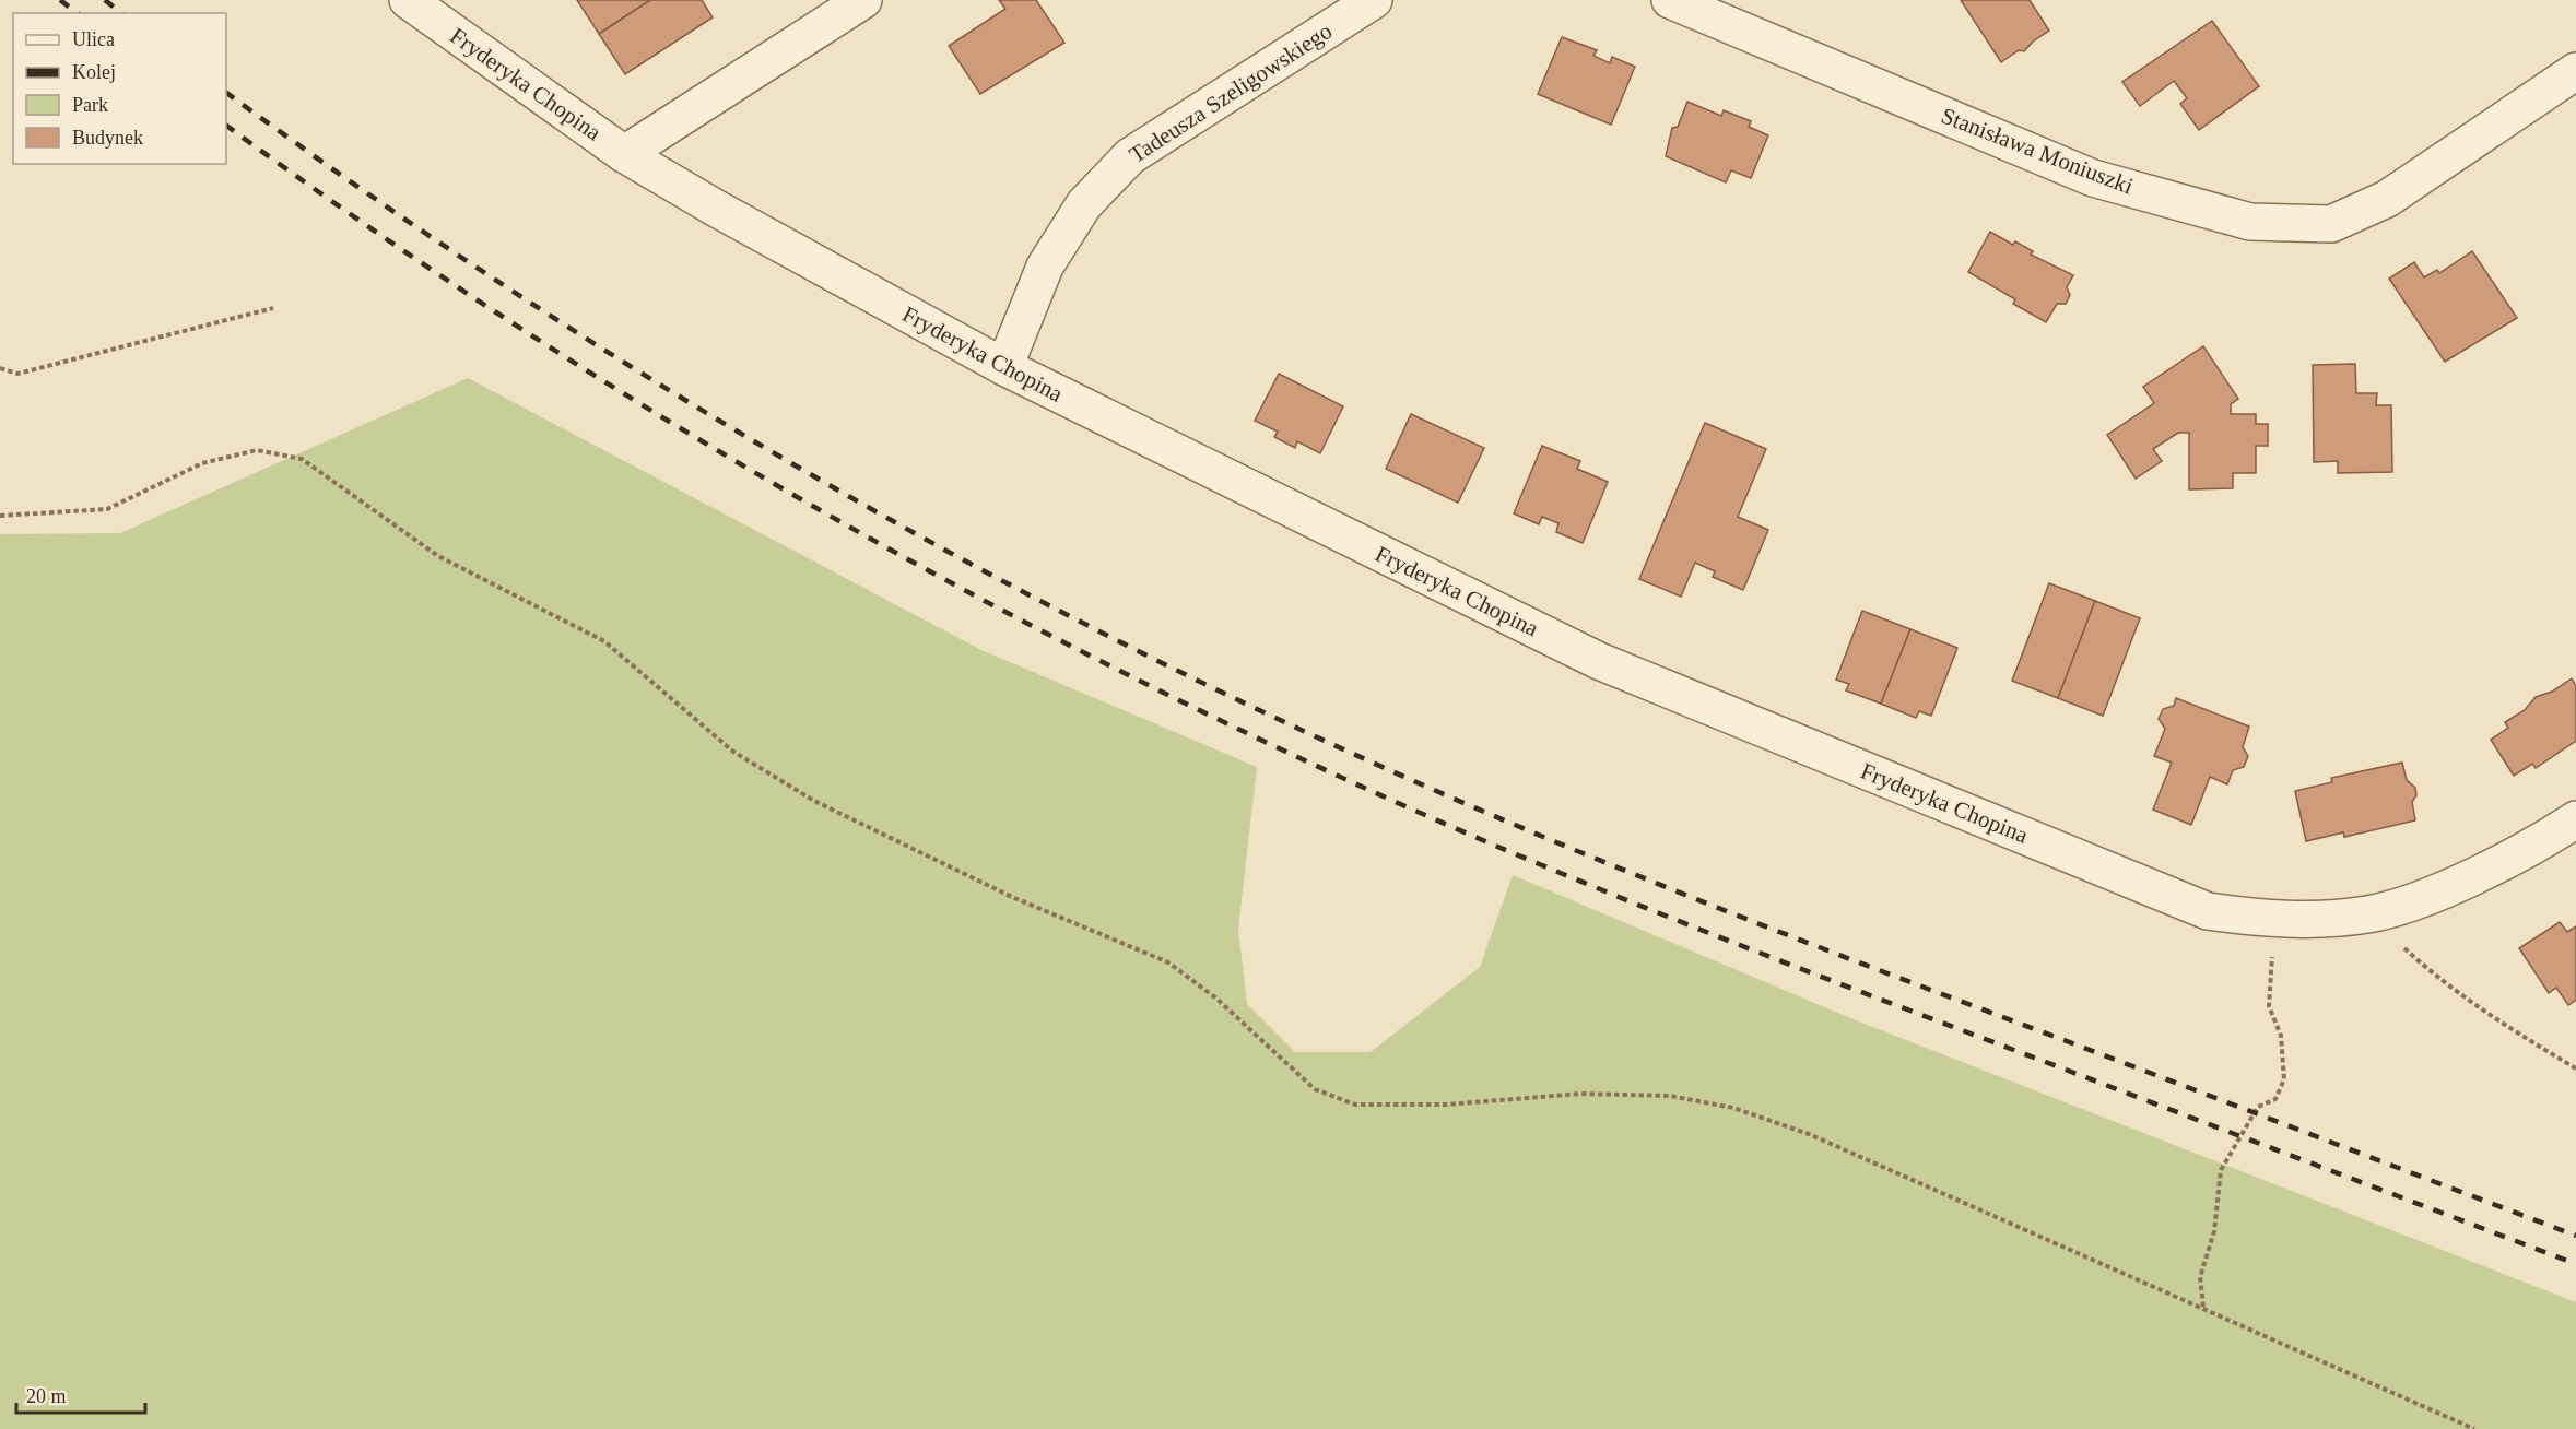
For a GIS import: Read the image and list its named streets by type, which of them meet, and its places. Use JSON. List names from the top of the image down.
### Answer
{
  "streets": {
    "street": ["Fryderyka Chopina", "Tadeusza Szeligowskiego", "Stanisława Moniuszki"]
  },
  "crossings": [
    ["Fryderyka Chopina", "Tadeusza Szeligowskiego"]
  ],
  "legend": [
    "Ulica",
    "Kolej",
    "Park",
    "Budynek"
  ],
  "scale_bar": "20 m"
}
